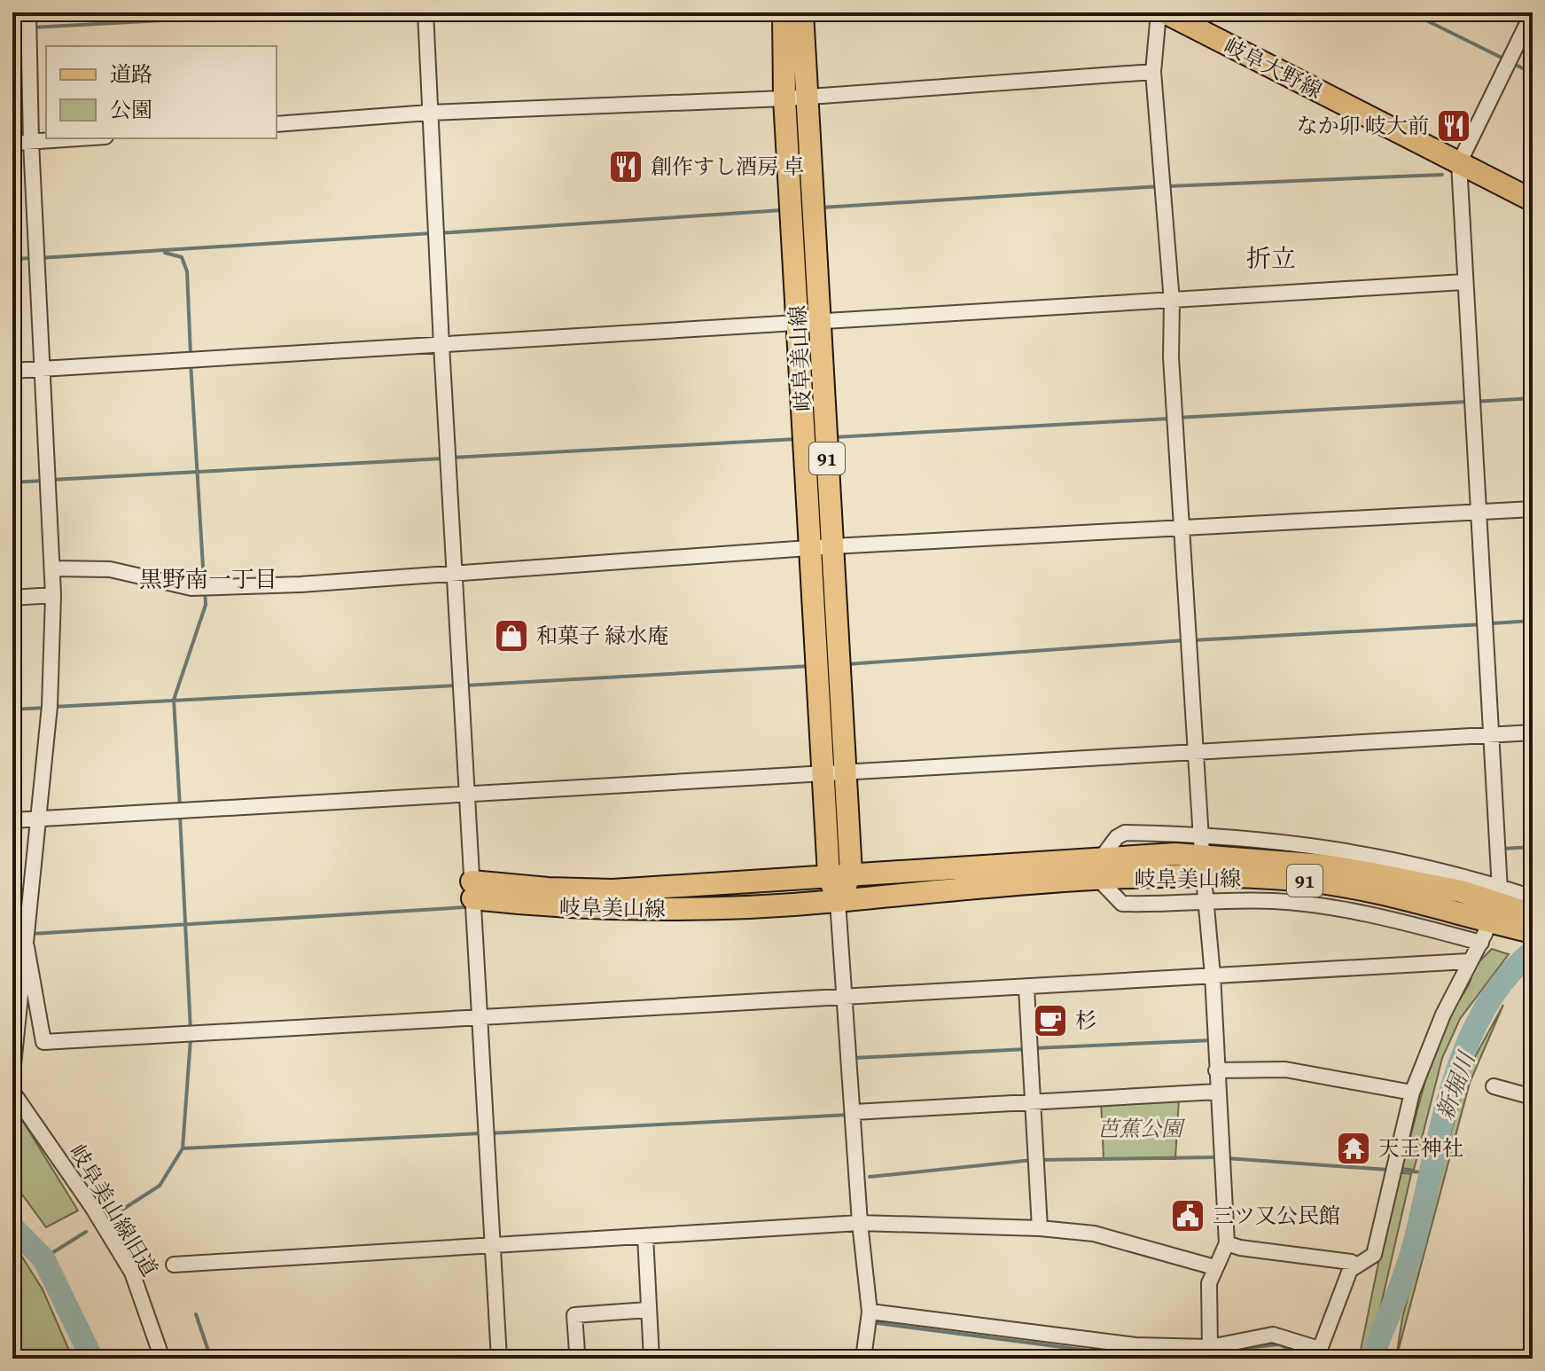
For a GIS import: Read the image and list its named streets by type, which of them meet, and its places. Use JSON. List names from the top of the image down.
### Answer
{
  "streets": {
    "main road": ["岐阜大野線", "岐阜美山線", "91"],
    "street": ["岐阜美山線旧道"]
  },
  "districts": ["折立", "黒野南一丁目"],
  "water": ["新堀川"],
  "parks": ["芭蕉公園"],
  "places": {
    "restaurant": ["なか卯 岐大前", "創作すし酒房 卓"],
    "shop": ["和菓子 緑水庵"],
    "cafe": ["杉"],
    "temple": ["天王神社"],
    "public building": ["三ツ又公民館"]
  },
  "legend": ["道路", "公園"]
}
